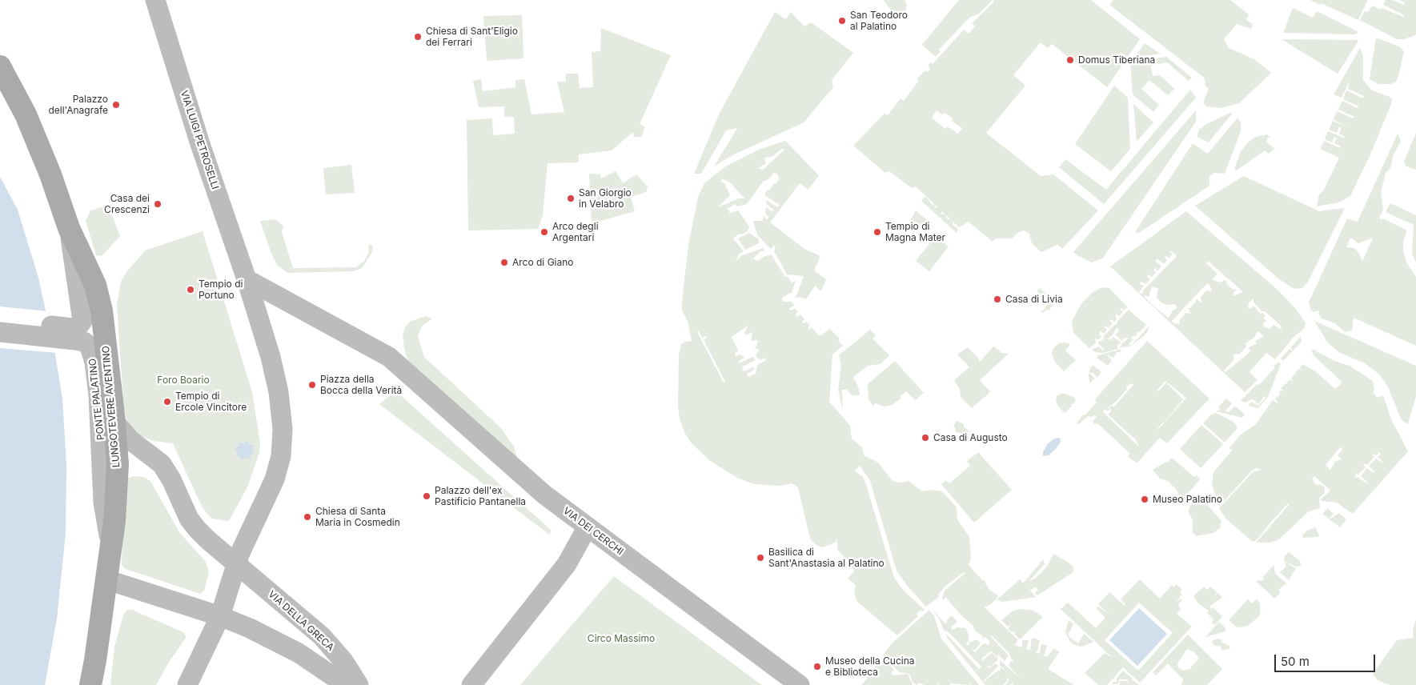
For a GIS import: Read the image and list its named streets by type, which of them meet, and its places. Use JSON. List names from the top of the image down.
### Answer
{
  "streets": {
    "main road": [
      "VIA LUIGI PETROSELLI",
      "PONTE PALATINO",
      "LUNGOTEVERE AVENTINO",
      "VIA DEI CERCHI",
      "VIA DELLA GRECA"
    ]
  },
  "crossings": [
    ["VIA LUIGI PETROSELLI", "VIA DEI CERCHI"],
    ["PONTE PALATINO", "LUNGOTEVERE AVENTINO"],
    ["LUNGOTEVERE AVENTINO", "VIA DELLA GRECA"]
  ],
  "parks": ["Foro Boario", "Circo Massimo"],
  "places": [
    "San Teodoro al Palatino",
    "Chiesa di Sant’Eligio dei Ferrari",
    "Domus Tiberiana",
    "Palazzo dell'Anagrafe",
    "San Giorgio in Velabro",
    "Casa dei Crescenzi",
    "Arco degli Argentari",
    "Tempio di Magna Mater",
    "Arco di Giano",
    "Tempio di Portuno",
    "Casa di Livia",
    "Piazza della Bocca della Verità",
    "Tempio di Ercole Vincitore",
    "Casa di Augusto",
    "Palazzo dell'ex Pastificio Pantanella",
    "Museo Palatino",
    "Chiesa di Santa Maria in Cosmedin",
    "Basilica di Sant'Anastasia al Palatino",
    "Museo della Cucina e Biblioteca"
  ],
  "scale_bar": "50 m"
}
